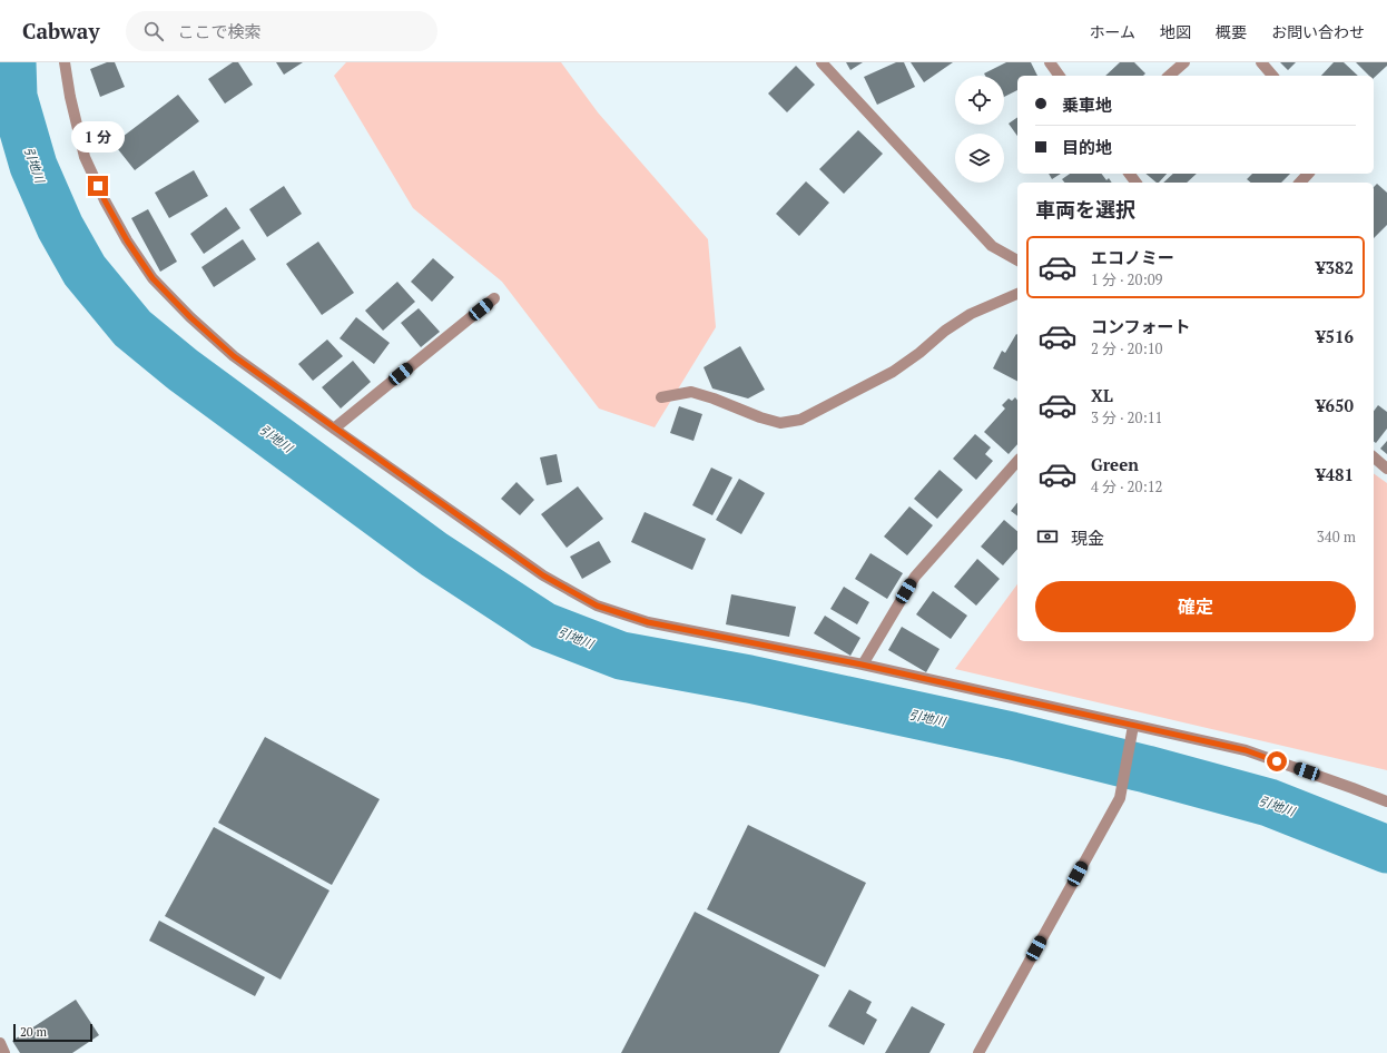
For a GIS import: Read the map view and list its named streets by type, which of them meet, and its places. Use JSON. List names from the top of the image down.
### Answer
{
  "water": ["引地川"],
  "scale_bar": "20 m",
  "page": {
    "header": "Cabway",
    "search": "ここで検索",
    "nav": [
      "ホーム",
      "地図",
      "概要",
      "お問い合わせ"
    ],
    "banner": ["乗車地", "目的地"],
    "bubble": "1 分",
    "heading": "車両を選択",
    "list": [
      {
        "name": "エコノミー",
        "note": "1 分 · 20:09",
        "value": "¥382"
      },
      {
        "name": "コンフォート",
        "note": "2 分 · 20:10",
        "value": "¥516"
      },
      {
        "name": "XL",
        "note": "3 分 · 20:11",
        "value": "¥650"
      },
      {
        "name": "Green",
        "note": "4 分 · 20:12",
        "value": "¥481"
      }
    ],
    "pay": ["現金", "340 m"],
    "buttons": "確定",
    "scale": "20 m"
  }
}
